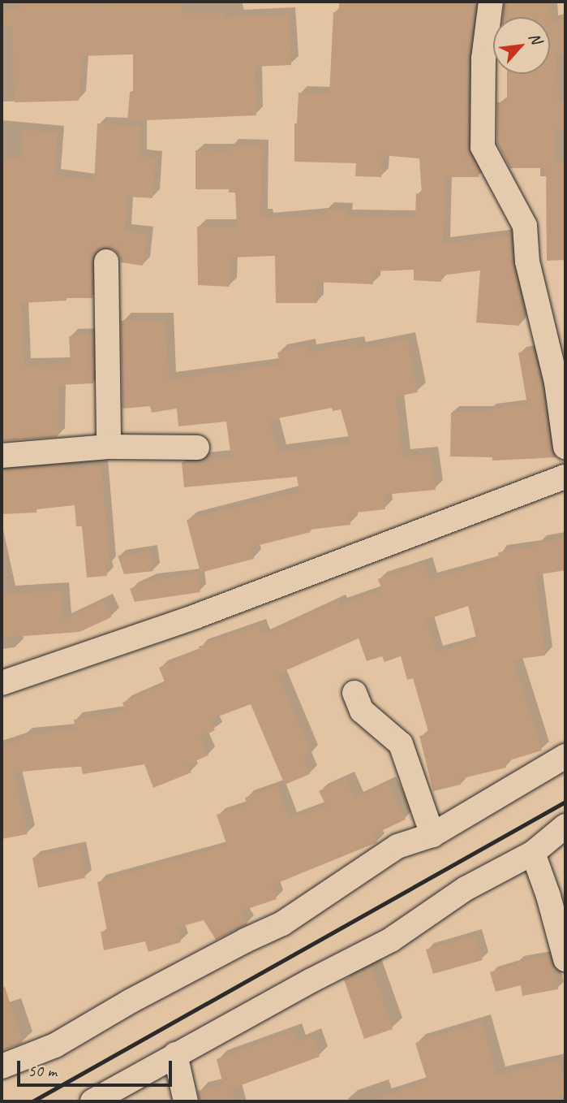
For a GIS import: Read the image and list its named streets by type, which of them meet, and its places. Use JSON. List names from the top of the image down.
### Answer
{
  "scale_bar": "50 m",
  "north": "top right"
}
